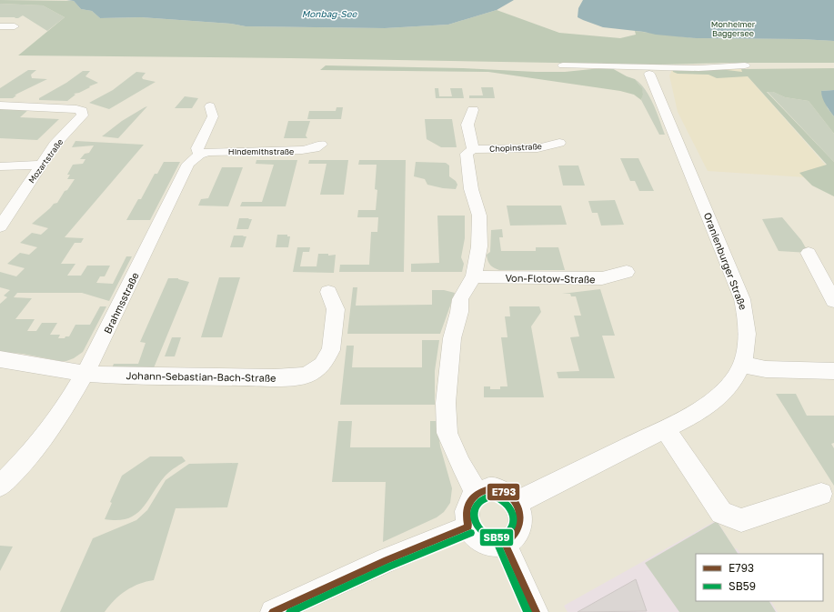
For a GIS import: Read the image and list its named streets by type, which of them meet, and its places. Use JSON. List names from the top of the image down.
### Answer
{
  "streets": {
    "street": [
      "Chopinstraße",
      "Hindemithstraße",
      "Mozartstraße",
      "Oranienburger Straße",
      "Von-Flotow-Straße",
      "Brahmsstraße",
      "Johann-Sebastian-Bach-Straße"
    ]
  },
  "crossings": [
    ["Hindemithstraße", "Brahmsstraße"],
    ["Brahmsstraße", "Johann-Sebastian-Bach-Straße"]
  ],
  "water": ["Monbag-See"],
  "parks": ["Monheimer Baggersee"],
  "lines": ["transit line E793", "transit line SB59"],
  "legend": ["E793", "SB59"]
}
